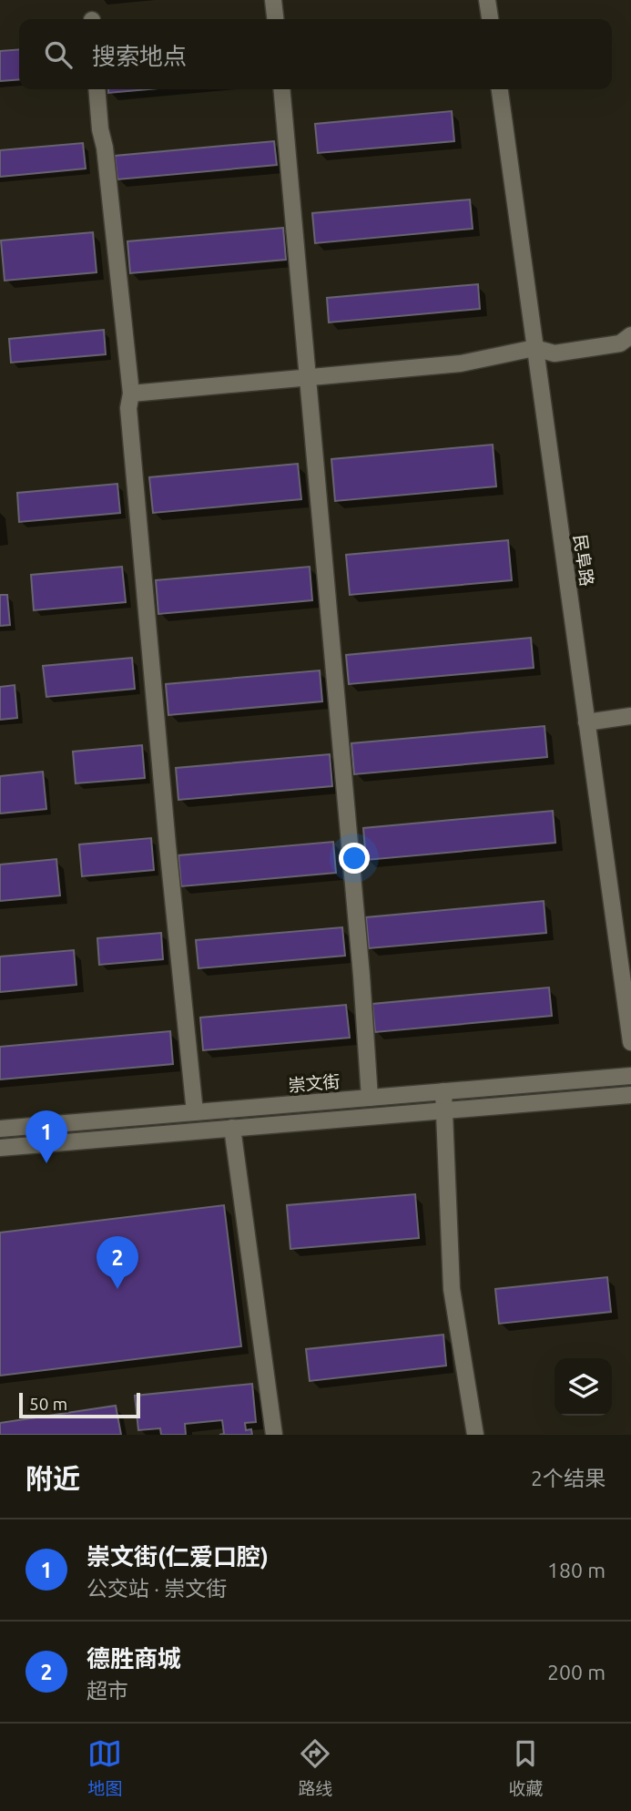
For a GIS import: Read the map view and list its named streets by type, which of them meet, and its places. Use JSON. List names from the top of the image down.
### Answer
{
  "streets": {
    "street": ["民阜路", "崇文街"]
  },
  "scale_bar": "50 m",
  "page": {
    "search": "搜索地点",
    "pins": ["1", "2"],
    "scale": "50 m",
    "heading": ["附近", "2个结果"],
    "list": [
      {
        "mark": "1",
        "name": "崇文街(仁爱口腔)",
        "note": "公交站 · 崇文街",
        "value": "180 m"
      },
      {
        "mark": "2",
        "name": "德胜商城",
        "note": "超市",
        "value": "200 m"
      }
    ],
    "nav": ["地图", "路线", "收藏"]
  }
}
